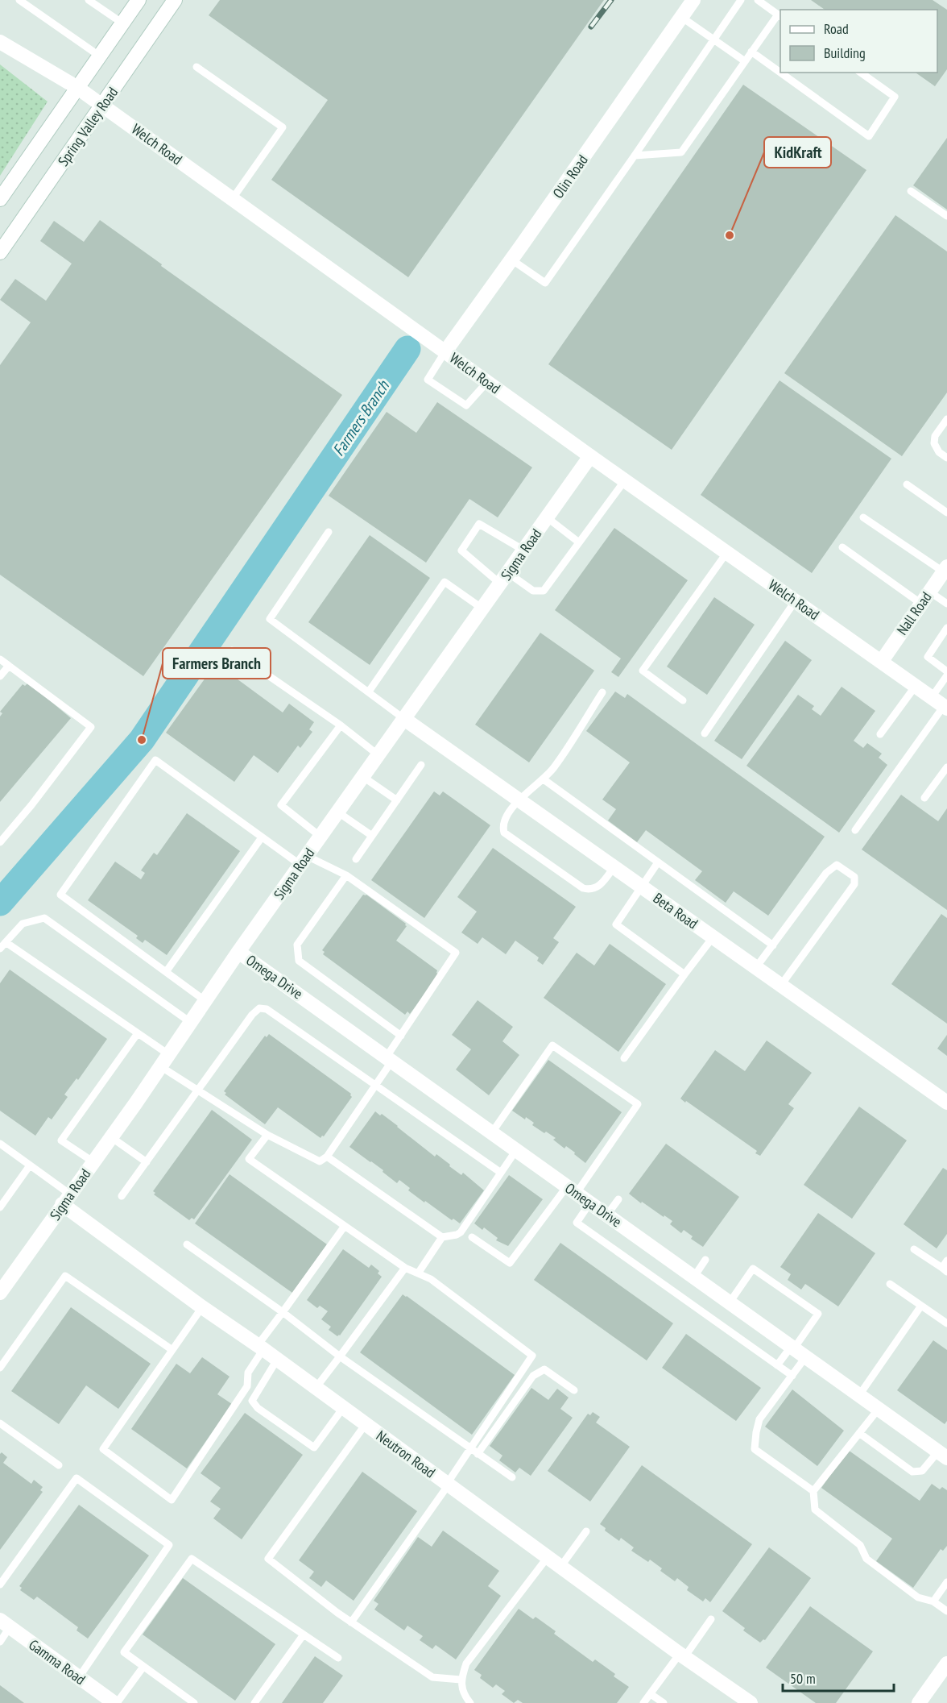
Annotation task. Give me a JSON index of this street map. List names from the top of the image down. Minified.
{"streets":{"street":["Spring Valley Road","Welch Road","Olin Road","Sigma Road","Nall Road","Beta Road","Omega Drive","Neutron Road","Gamma Road"]},"crossings":[["Spring Valley Road","Welch Road"],["Welch Road","Olin Road"],["Welch Road","Sigma Road"],["Welch Road","Nall Road"],["Sigma Road","Beta Road"],["Sigma Road","Omega Drive"],["Sigma Road","Neutron Road"]],"water":["Farmers Branch"],"places":["KidKraft","Farmers Branch"],"legend":["Road","Building"],"scale_bar":"50 m"}
